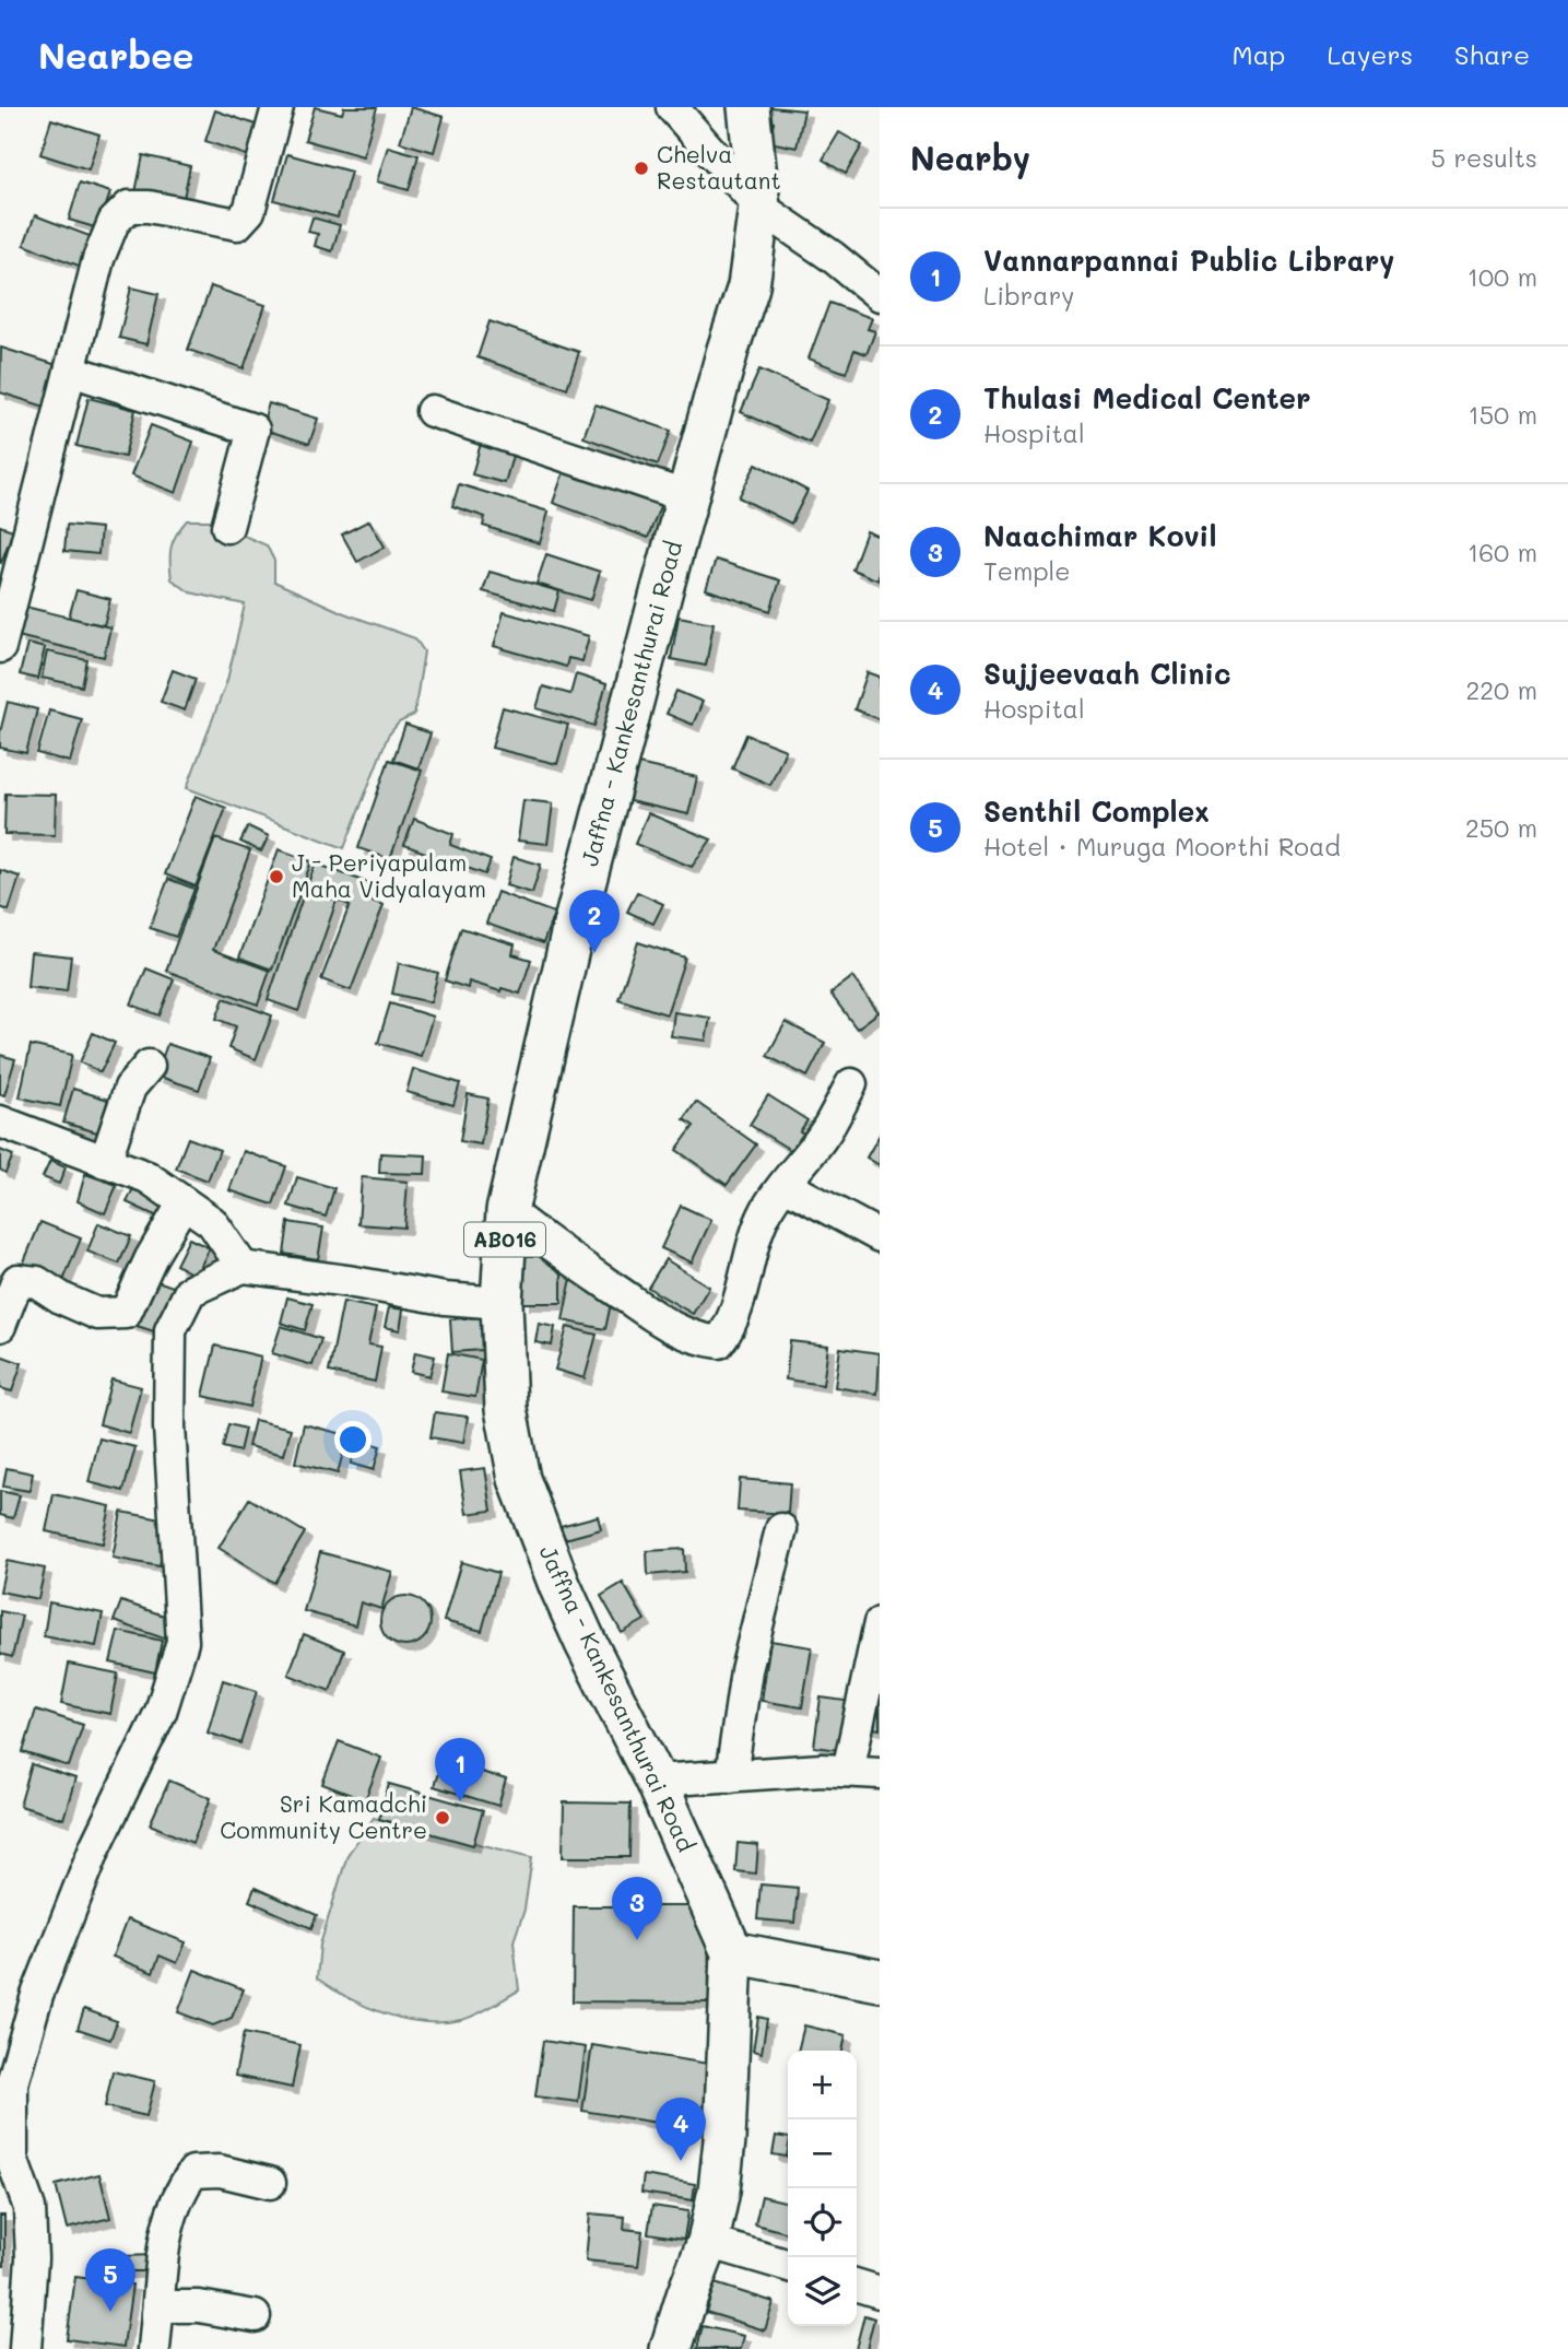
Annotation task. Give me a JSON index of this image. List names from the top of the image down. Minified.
{"streets":{"main road":["Jaffna - Kankesanthurai Road","AB016"]},"places":["Chelva Restautant","J - Periyapulam Maha Vidyalayam","Sri Kamadchi Community Centre"],"page":{"header":"Nearbee","nav":["Map","Layers","Share"],"heading":["Nearby","5 results"],"list":[{"mark":"1","name":"Vannarpannai Public Library","note":"Library","value":"100 m"},{"mark":"2","name":"Thulasi Medical Center","note":"Hospital","value":"150 m"},{"mark":"3","name":"Naachimar Kovil","note":"Temple","value":"160 m"},{"mark":"4","name":"Sujjeevaah Clinic","note":"Hospital","value":"220 m"},{"mark":"5","name":"Senthil Complex","note":"Hotel · Muruga Moorthi Road","value":"250 m"}],"pins":["2","1","3","4","5"],"map_buttons":["+","−"]}}
